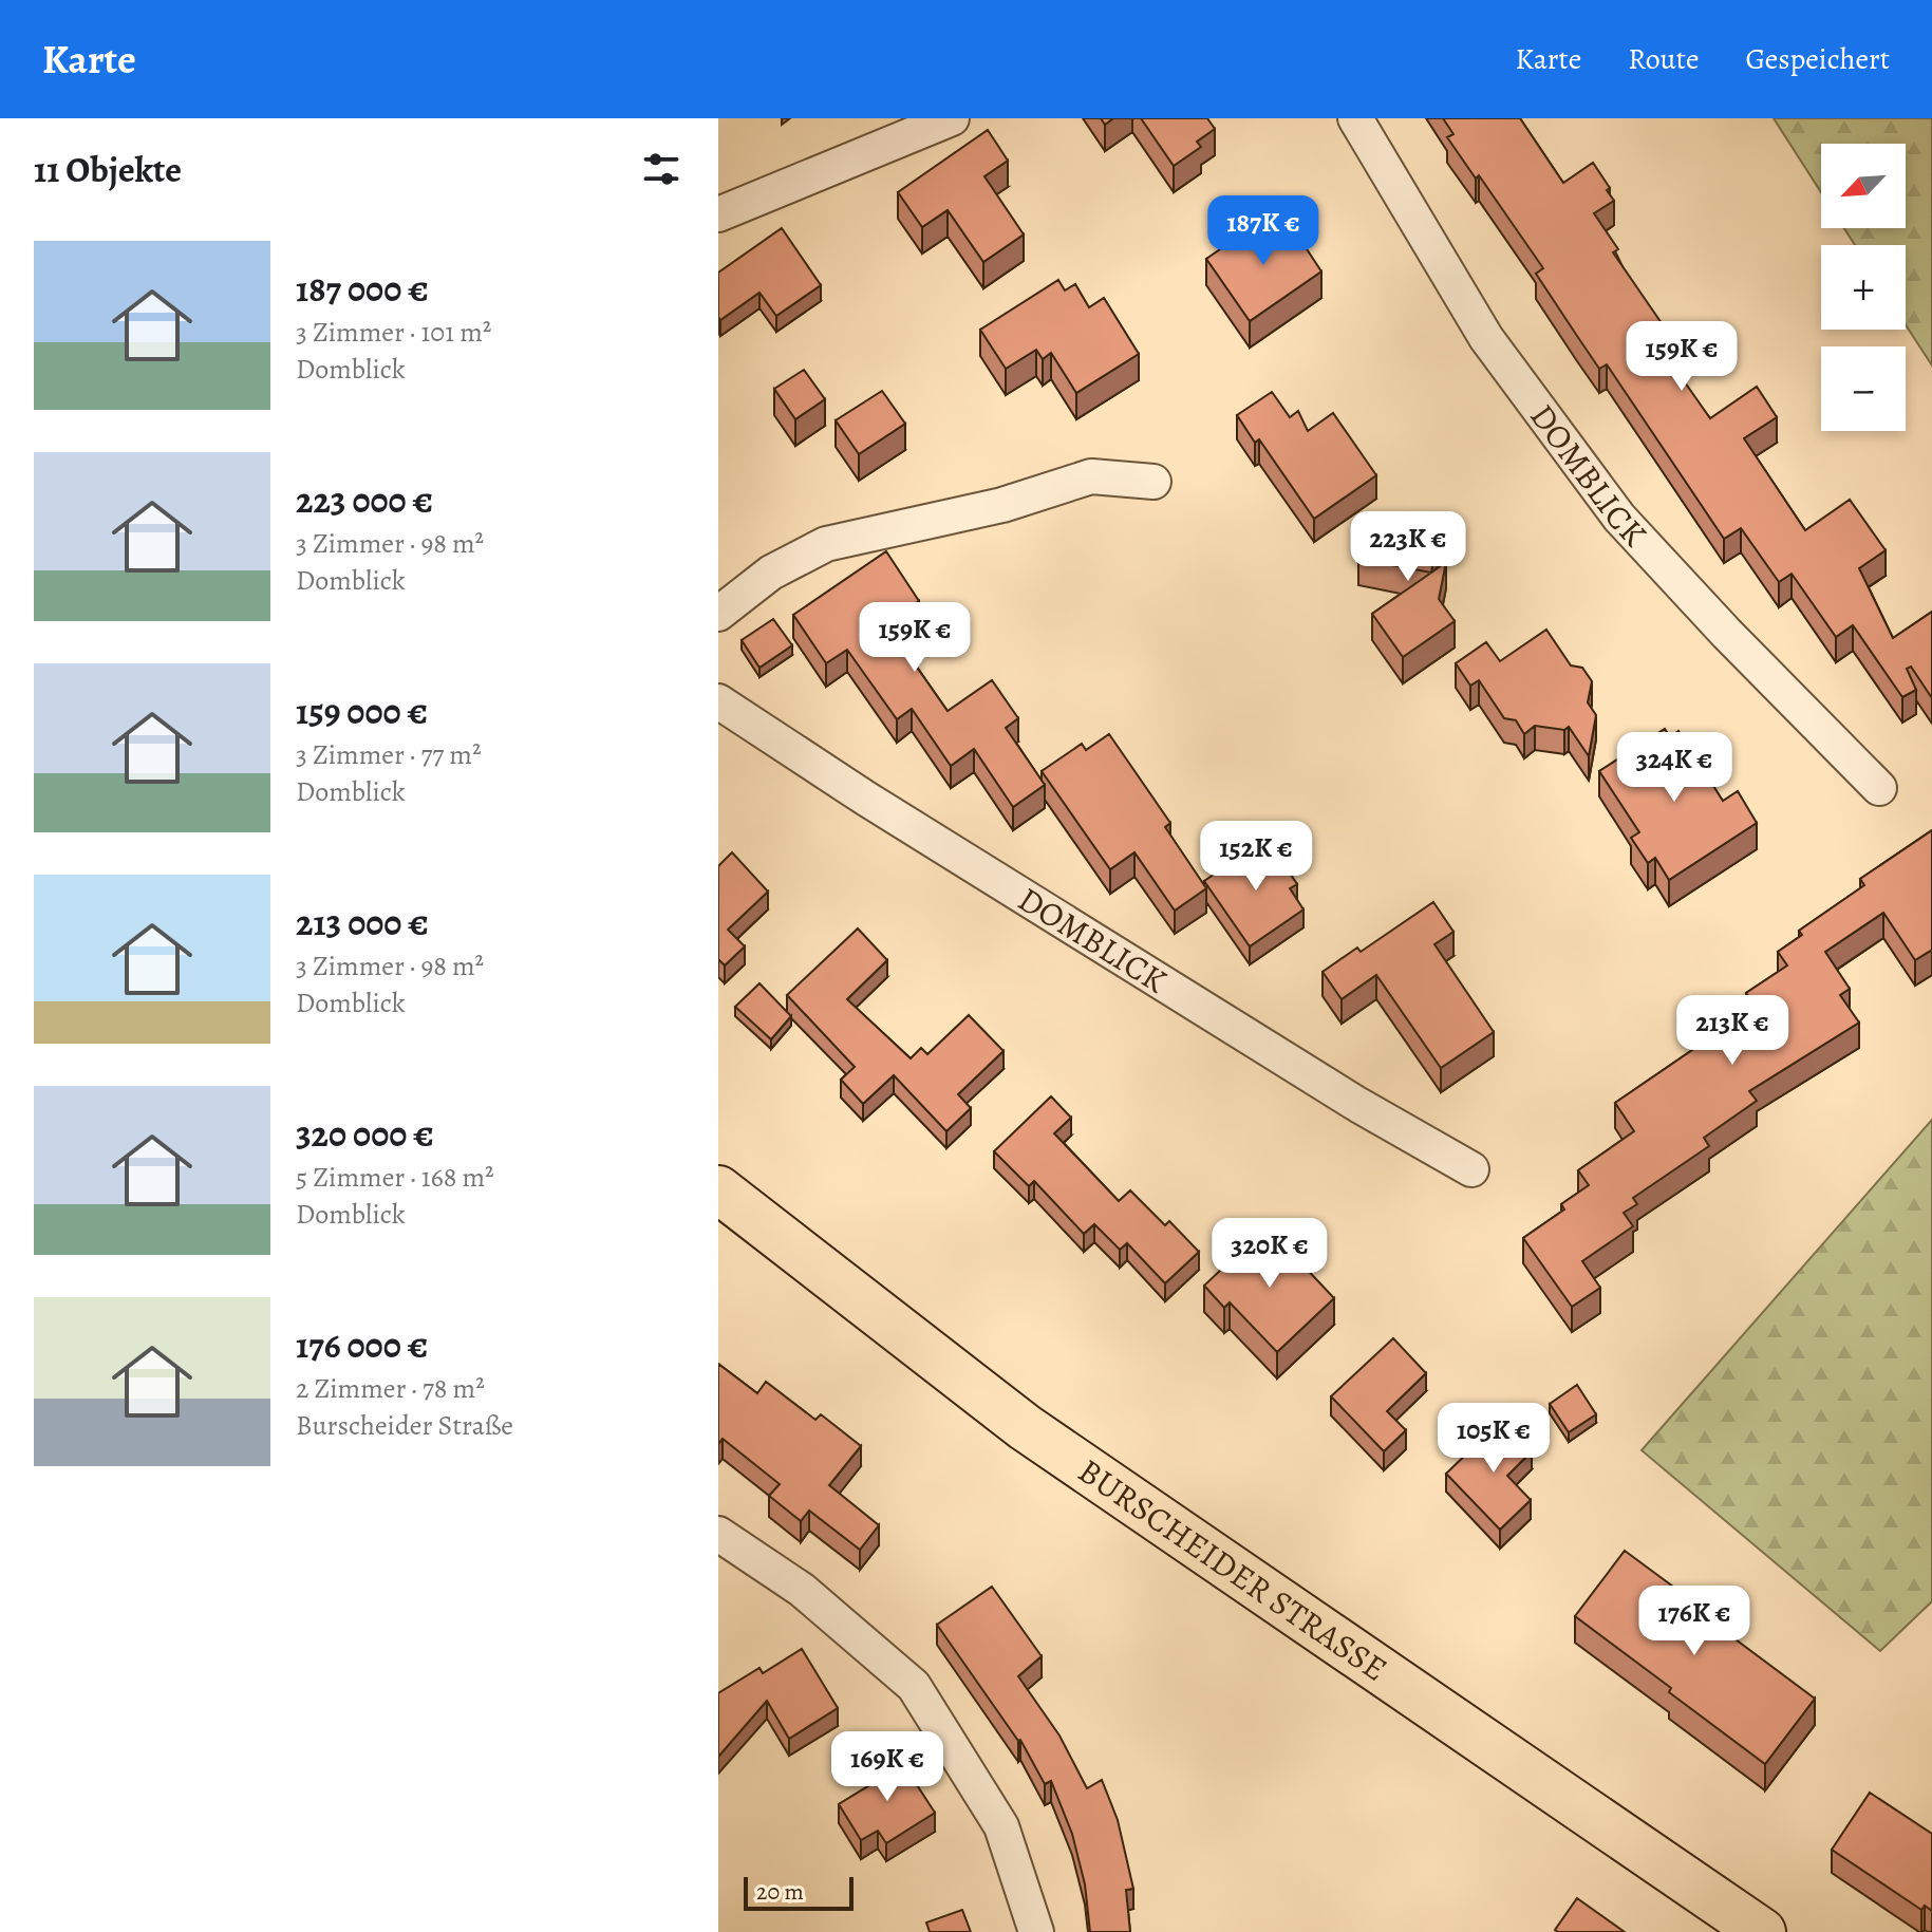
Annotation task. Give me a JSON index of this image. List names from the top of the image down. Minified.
{"streets":{"main road":["BURSCHEIDER STRASSE"],"street":["DOMBLICK"]},"scale_bar":"20 m","north":"bottom left","page":{"header":"Karte","nav":["Karte","Route","Gespeichert"],"heading":"11 Objekte","map_buttons":["+","−"],"price":["187K €","159K €","223K €","159K €","324K €","152K €","213K €","320K €","105K €","176K €","169K €"],"list":[{"name":"187 000 €","note":"3 Zimmer · 101 m² · Domblick"},{"name":"223 000 €","note":"3 Zimmer · 98 m² · Domblick"},{"name":"159 000 €","note":"3 Zimmer · 77 m² · Domblick"},{"name":"213 000 €","note":"3 Zimmer · 98 m² · Domblick"},{"name":"320 000 €","note":"5 Zimmer · 168 m² · Domblick"},{"name":"176 000 €","note":"2 Zimmer · 78 m² · Burscheider Straße"}],"scale":"20 m"}}
